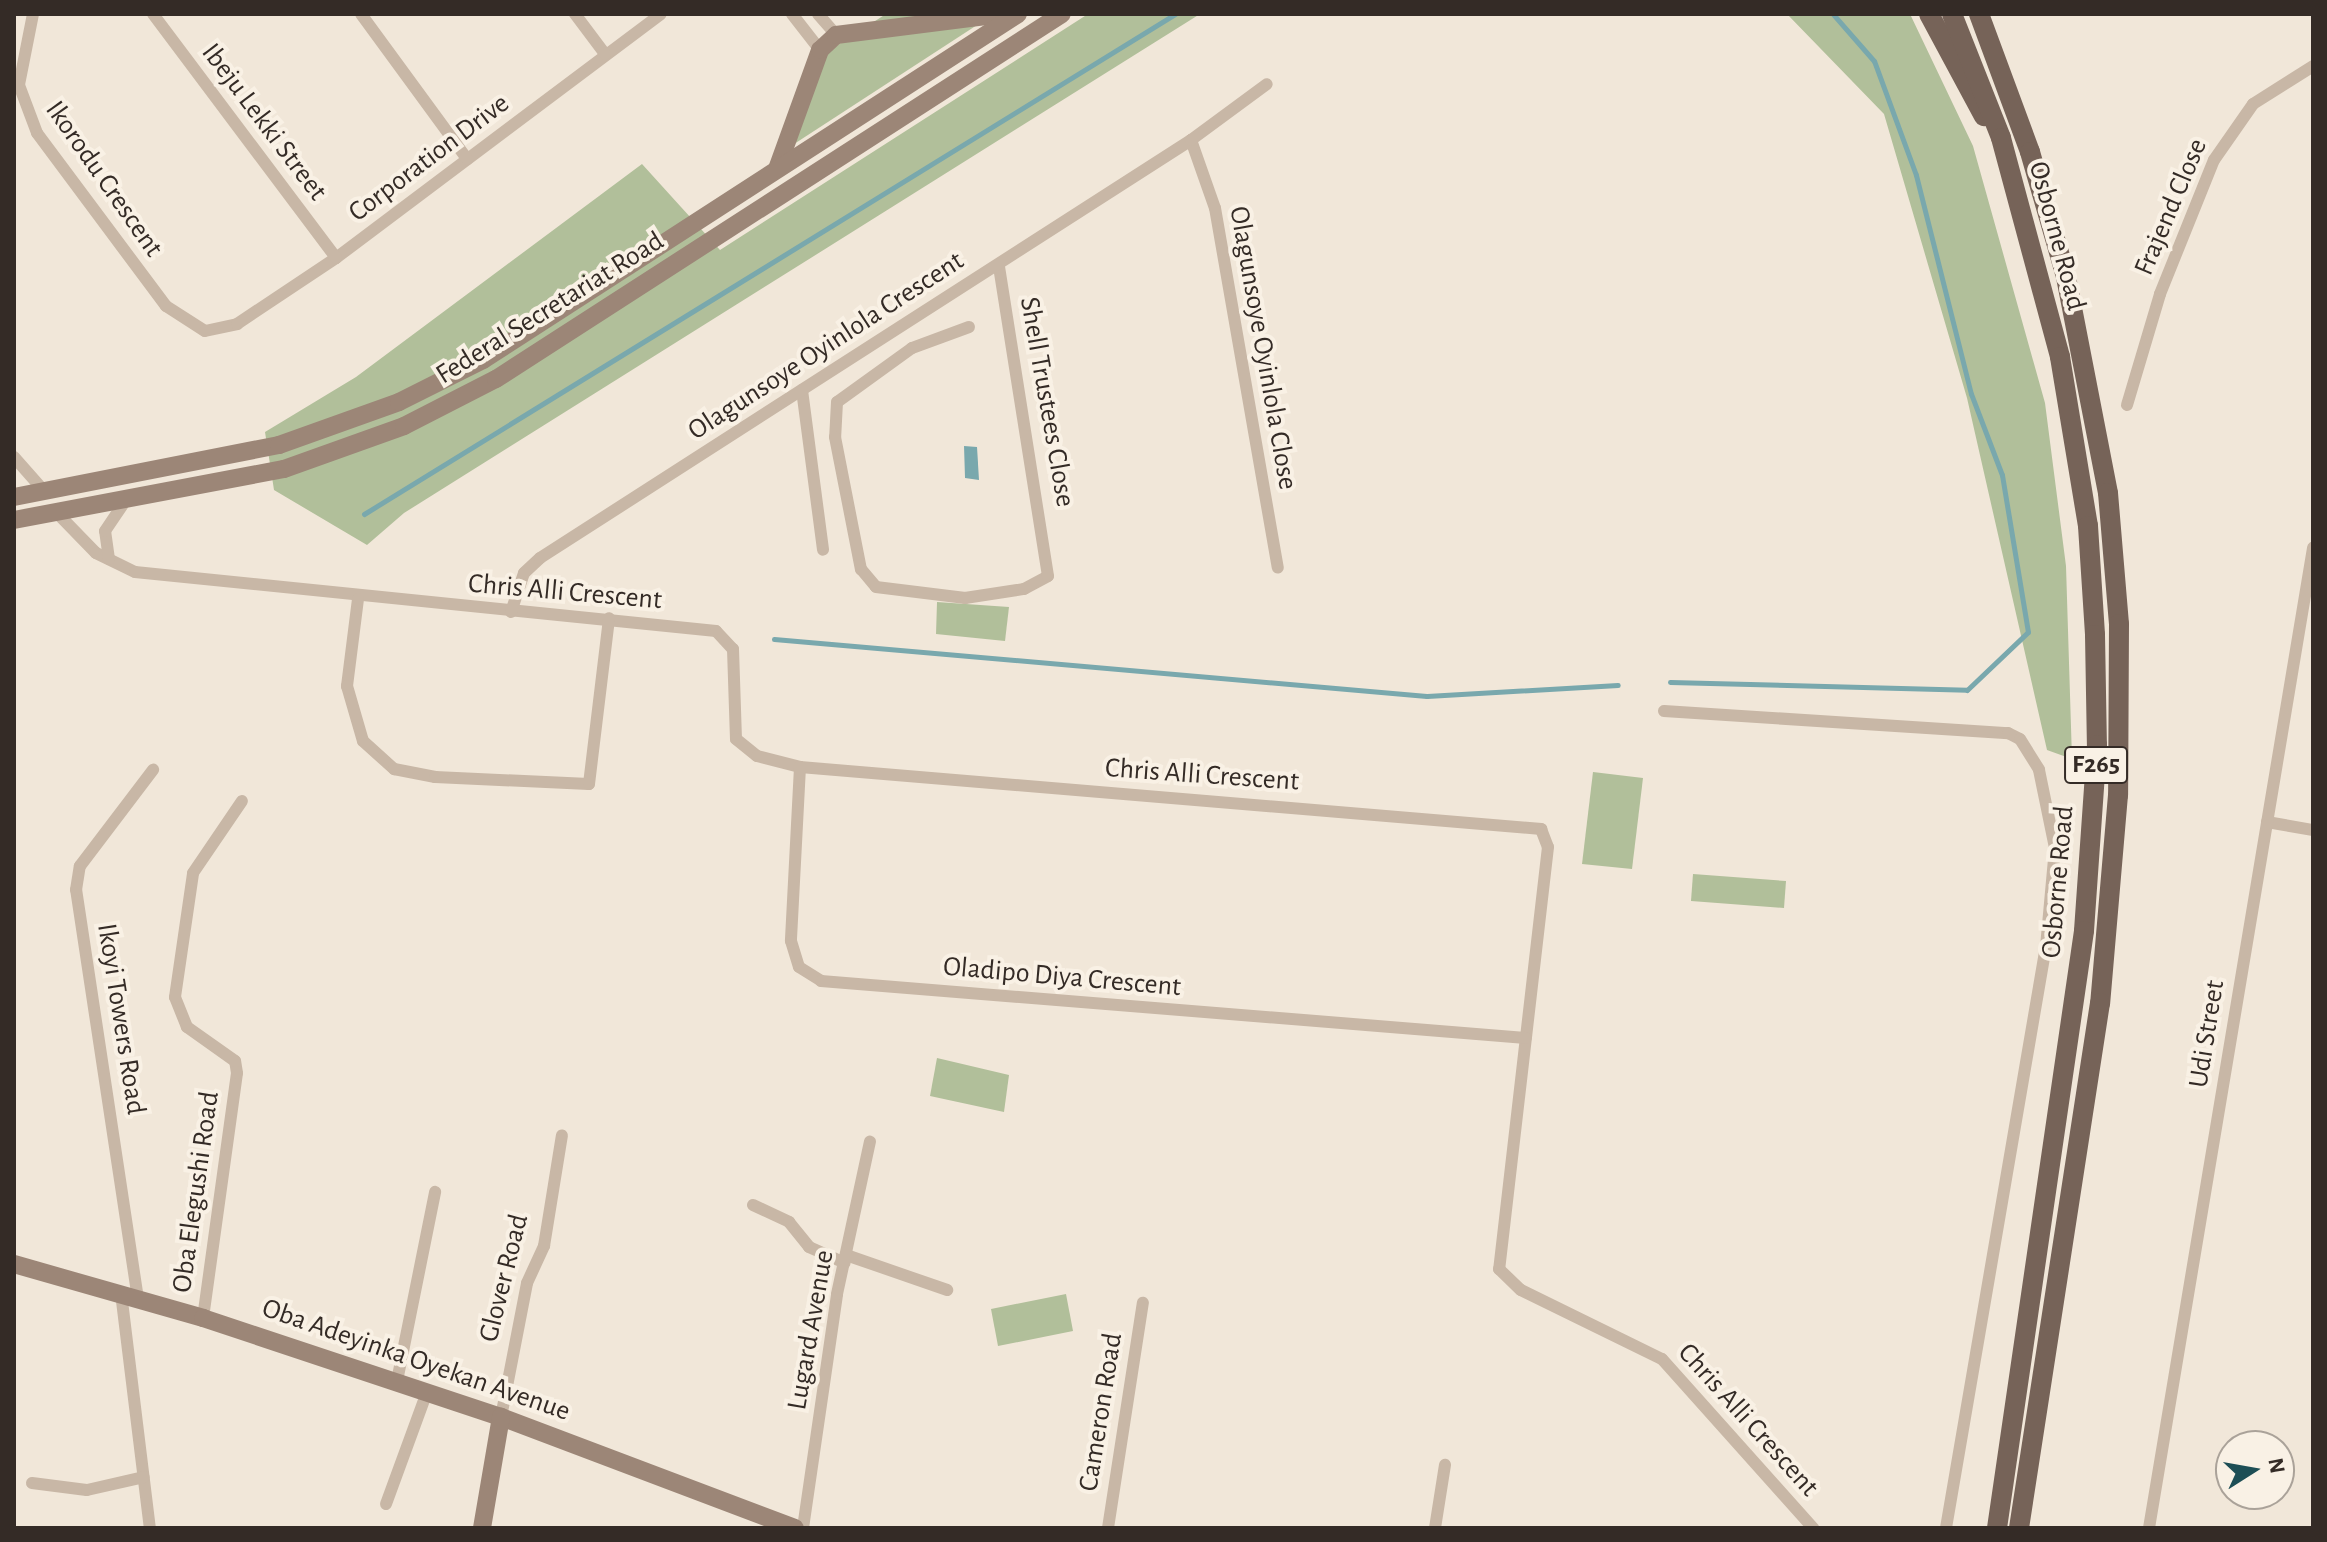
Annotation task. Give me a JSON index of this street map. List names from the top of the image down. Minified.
{"streets":{"main road":["Osborne Road","Federal Secretariat Road","F265","Glover Road","Oba Adeyinka Oyekan Avenue"],"street":["Ibeju Lekki Street","Corporation Drive","Ikorodu Crescent","Frajend Close","Olagunsoye Oyinlola Crescent","Olagunsoye Oyinlola Close","Shell Trustees Close","Chris Alli Crescent","Oladipo Diya Crescent","Ikoyi Towers Road","Udi Street","Oba Elegushi Road","Lugard Avenue","Cameron Road"]},"crossings":[["Ibeju Lekki Street","Corporation Drive"],["Corporation Drive","Ikorodu Crescent"],["Federal Secretariat Road","Chris Alli Crescent"],["Olagunsoye Oyinlola Crescent","Olagunsoye Oyinlola Close"],["Olagunsoye Oyinlola Crescent","Shell Trustees Close"],["Olagunsoye Oyinlola Crescent","Chris Alli Crescent"],["Chris Alli Crescent","Oladipo Diya Crescent"],["Ikoyi Towers Road","Oba Adeyinka Oyekan Avenue"],["Oba Elegushi Road","Oba Adeyinka Oyekan Avenue"],["Glover Road","Oba Adeyinka Oyekan Avenue"]],"north":"right"}
